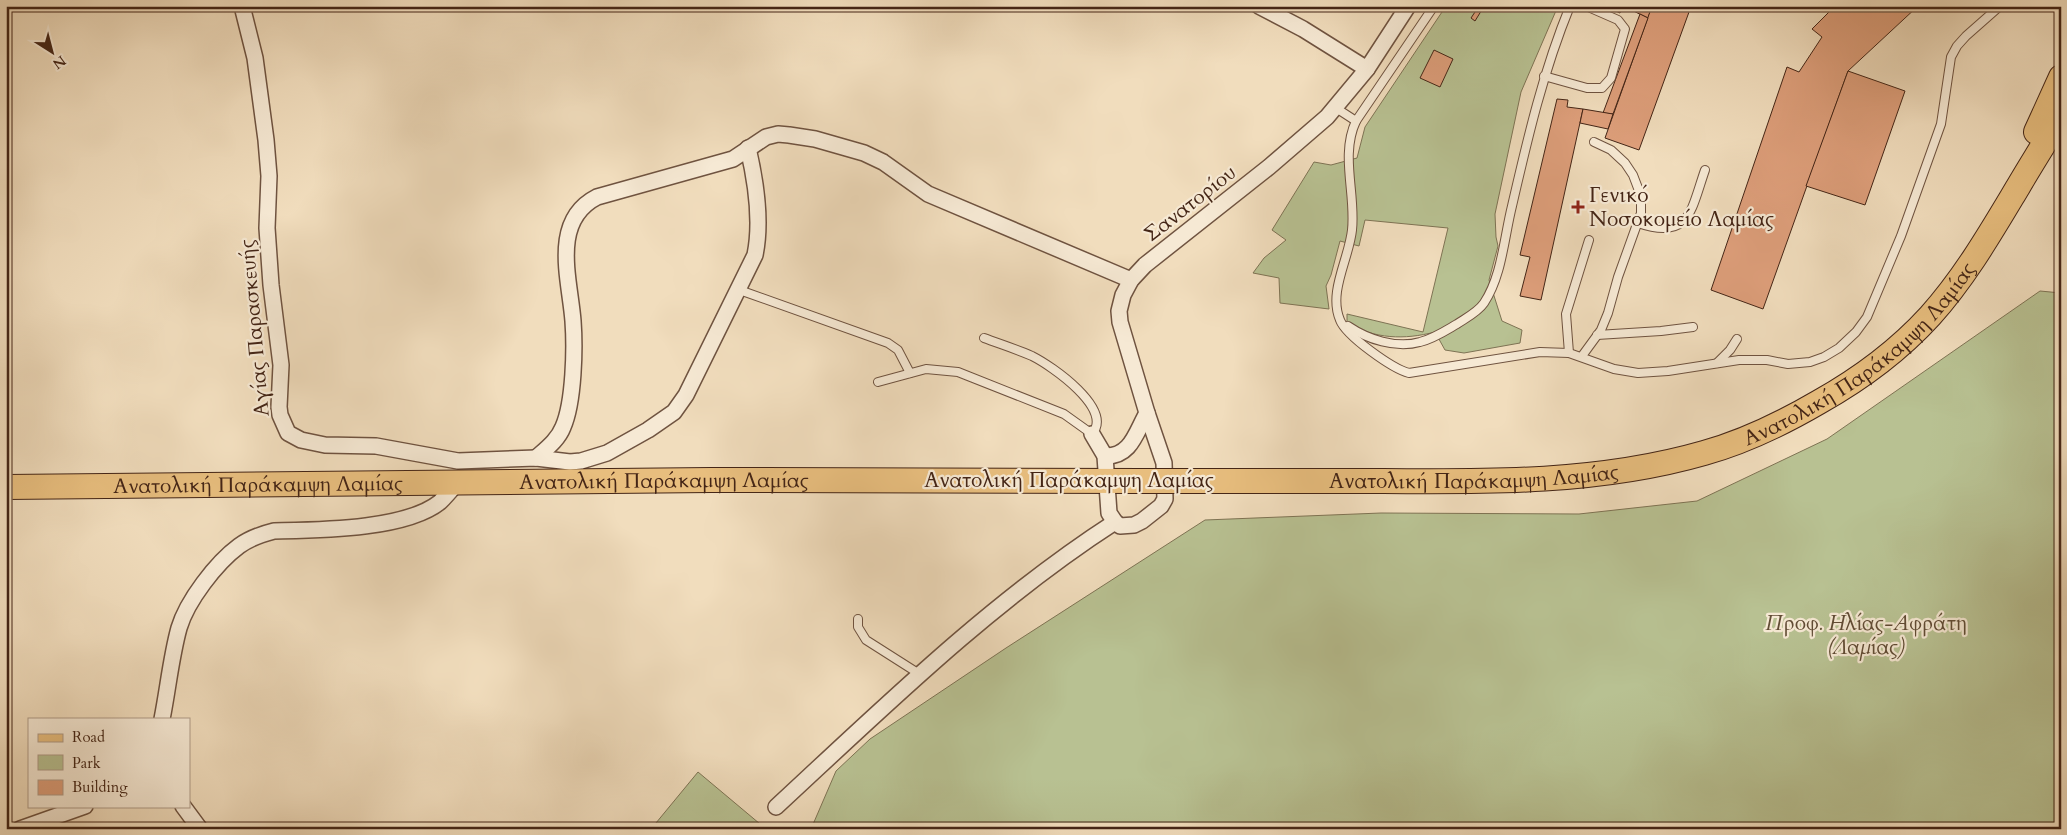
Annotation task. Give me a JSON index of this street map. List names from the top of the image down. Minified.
{"streets":{"main road":["Ανατολική Παράκαμψη Λαμίας"],"street":["Σανατορίου","Αγίας Παρασκευής"]},"parks":["Προφ. Ηλίας-Αφράτη (Λαμίας)"],"places":{"health":["Γενικό Νοσοκομείο Λαμίας"]},"legend":["Road","Park","Building"],"north":"bottom right"}
